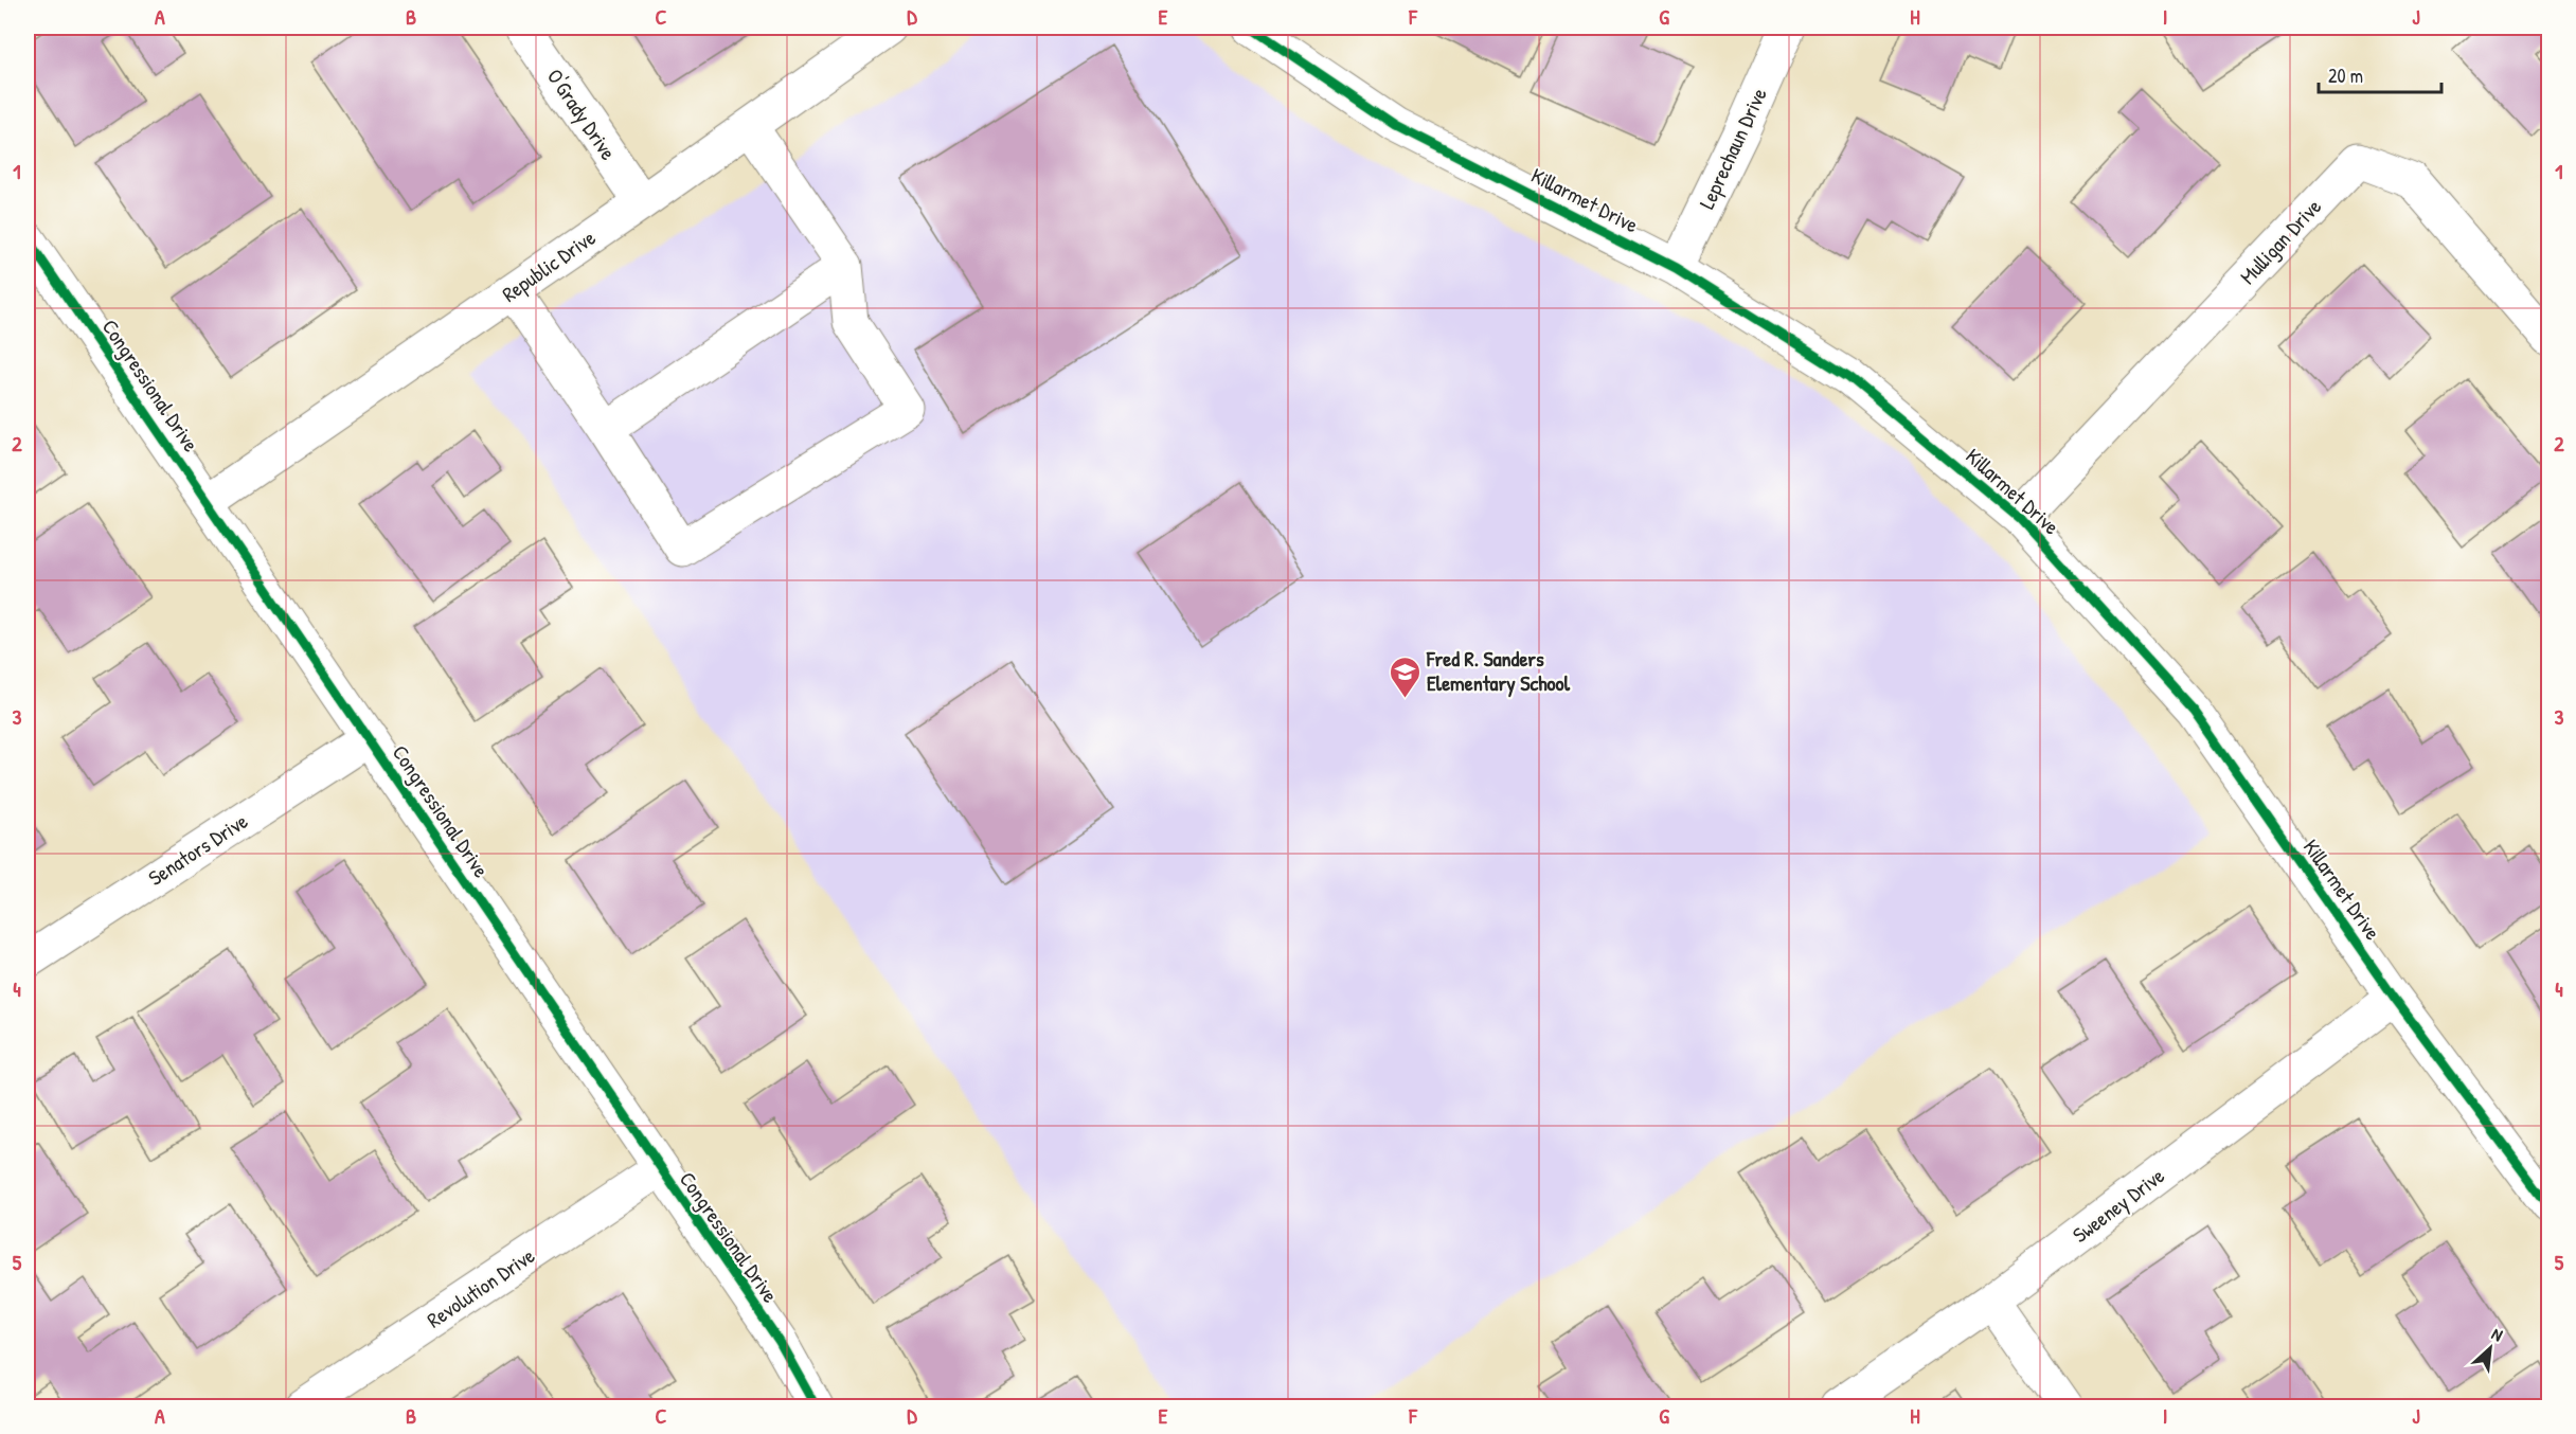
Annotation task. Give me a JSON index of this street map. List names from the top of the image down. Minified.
{"streets":{"street":["O'Grady Drive","Leprechaun Drive","Killarmet Drive","Mulligan Drive","Republic Drive","Congressional Drive","Senators Drive","Sweeney Drive","Revolution Drive"]},"crossings":[["O'Grady Drive","Republic Drive"],["Leprechaun Drive","Killarmet Drive"],["Killarmet Drive","Mulligan Drive"],["Killarmet Drive","Sweeney Drive"],["Republic Drive","Congressional Drive"],["Congressional Drive","Senators Drive"],["Congressional Drive","Revolution Drive"]],"places":{"school or university":["Fred R. Sanders Elementary School"]},"scale_bar":"20 m","north":"top right","grid":{"columns":["A","B","C","D","E","F","G","H","I","J"],"rows":["1","2","3","4","5"]}}
